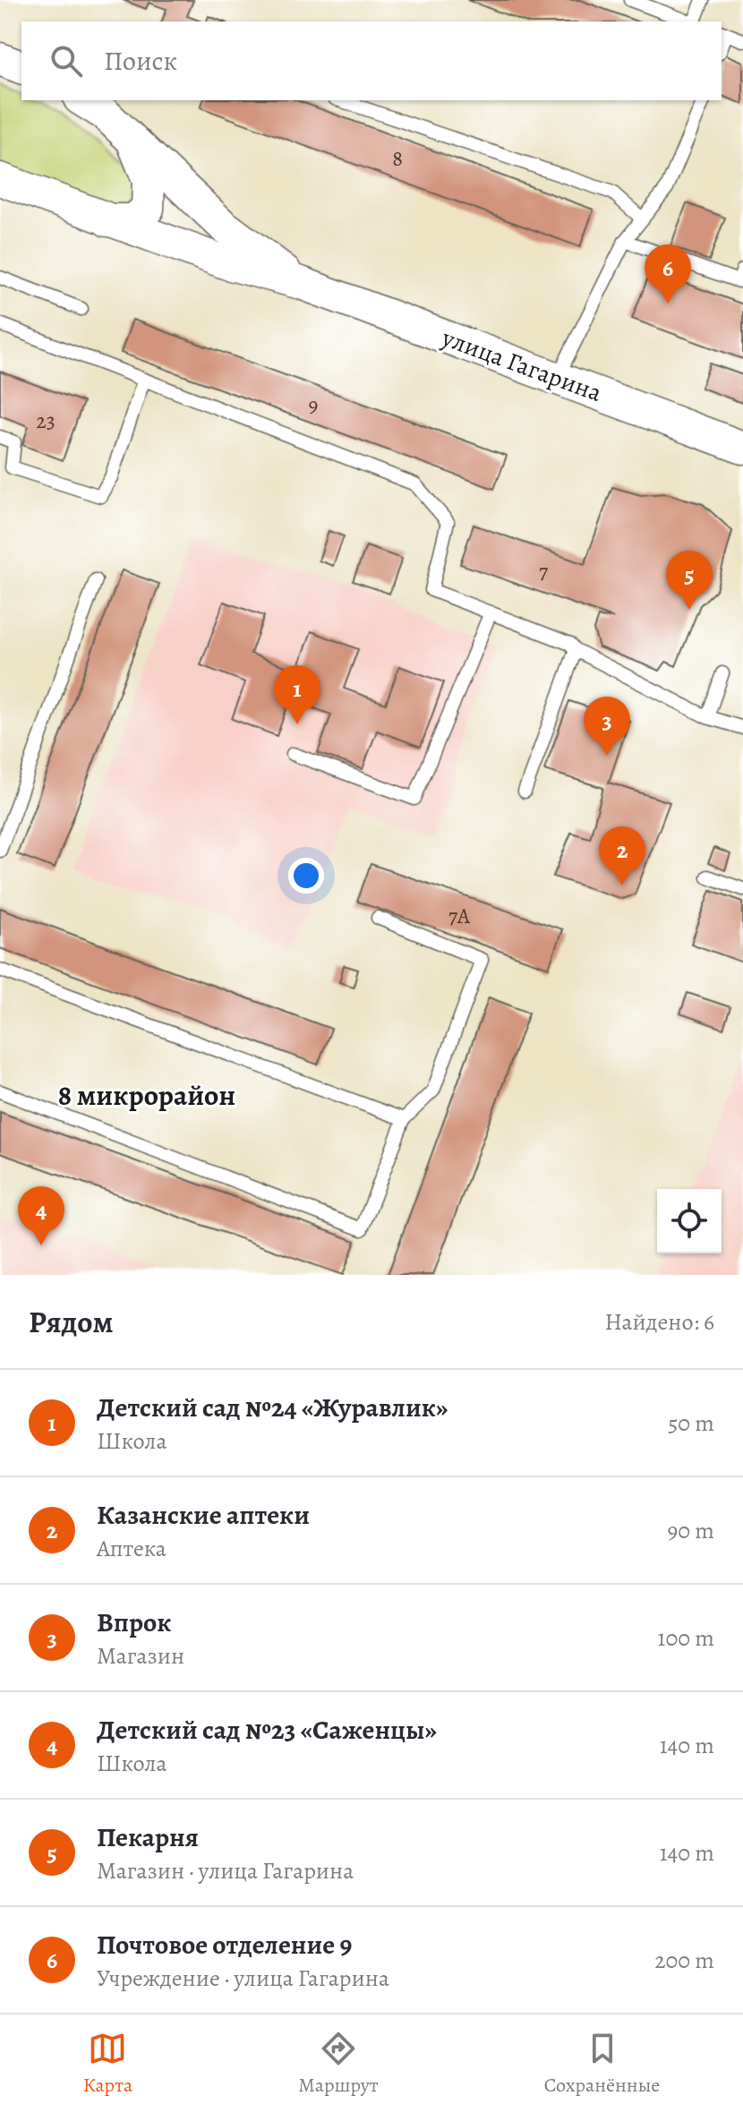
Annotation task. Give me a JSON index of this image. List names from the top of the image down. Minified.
{"streets":{"street":["улица Гагарина"]},"districts":["8 микрорайон"],"house_numbers":["8","9","23","7","7А"],"page":{"search":"Поиск","pins":["6","5","1","3","2","4"],"heading":["Рядом","Найдено: 6"],"list":[{"mark":"1","name":"Детский сад №24 «Журавлик»","note":"Школа","value":"50 m"},{"mark":"2","name":"Казанские аптеки","note":"Аптека","value":"90 m"},{"mark":"3","name":"Впрок","note":"Магазин","value":"100 m"},{"mark":"4","name":"Детский сад №23 «Саженцы»","note":"Школа","value":"140 m"},{"mark":"5","name":"Пекарня","note":"Магазин · улица Гагарина","value":"140 m"},{"mark":"6","name":"Почтовое отделение 9","note":"Учреждение · улица Гагарина","value":"200 m"}],"nav":["Карта","Маршрут","Сохранённые"]}}
